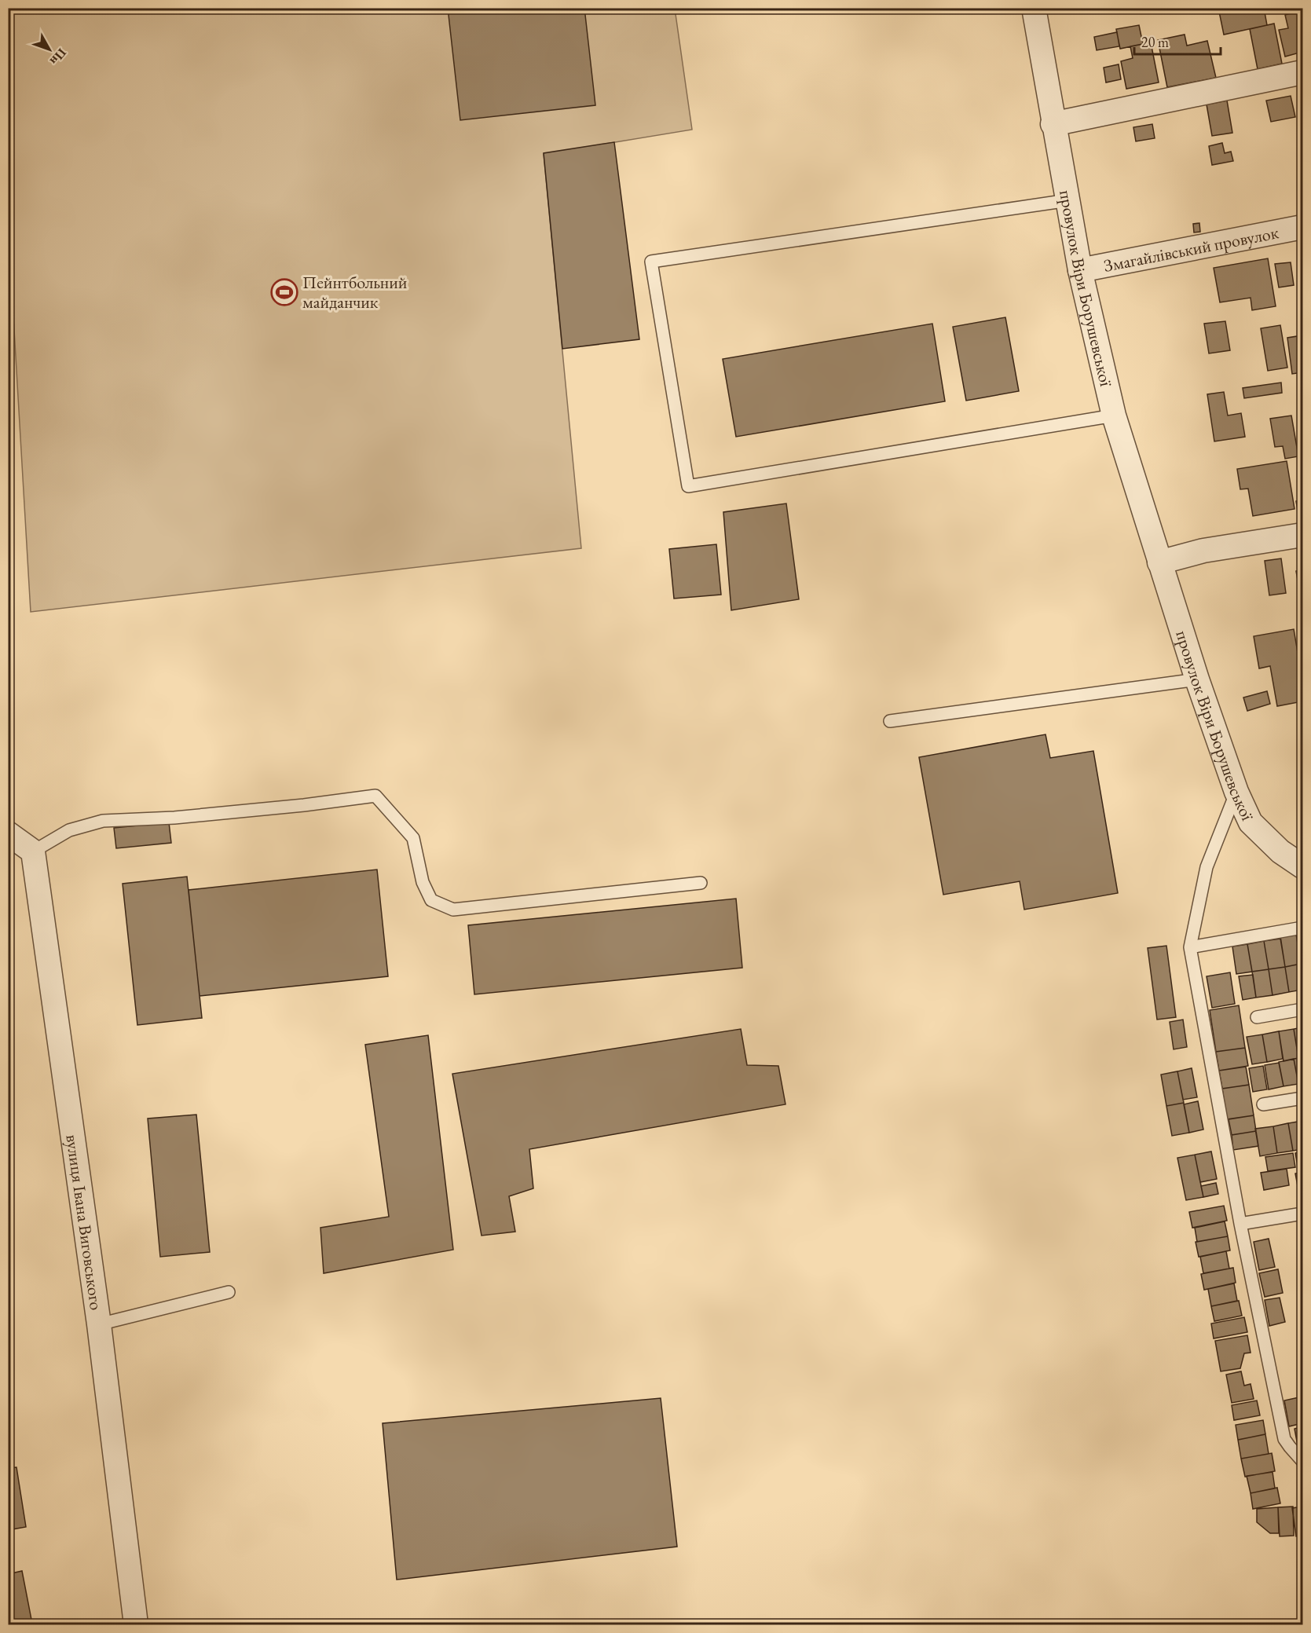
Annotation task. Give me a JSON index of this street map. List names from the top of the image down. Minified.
{"streets":{"street":["Змагайлівський провулок","провулок Віри Борушевської","вулиця Івана Виговського"]},"crossings":[["Змагайлівський провулок","провулок Віри Борушевської"]],"places":{"sports":["Пейнтбольний майданчик"]},"scale_bar":"20 m","north":"bottom right"}
